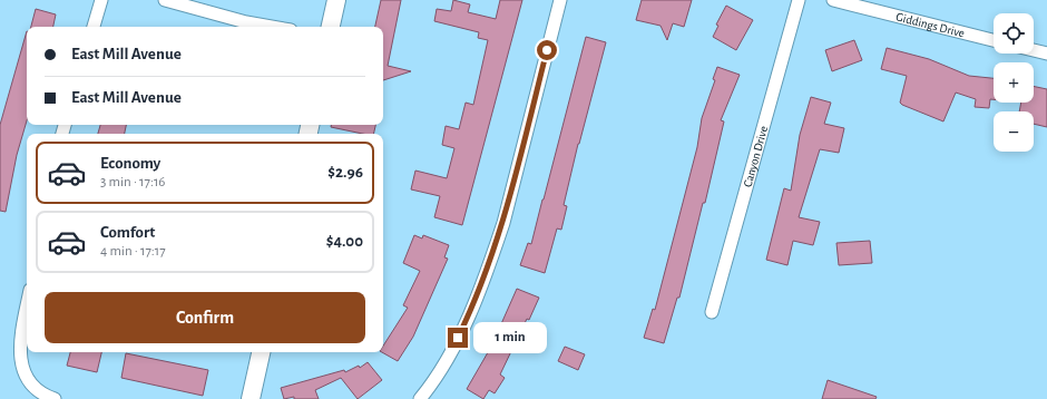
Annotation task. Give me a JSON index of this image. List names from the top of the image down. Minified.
{"streets":{"street":["Giddings Drive","Canyon Drive"]},"page":{"map_buttons":["+","−"],"banner":["East Mill Avenue","East Mill Avenue"],"list":[{"name":"Economy","note":"3 min · 17:16","value":"$2.96"},{"name":"Comfort","note":"4 min · 17:17","value":"$4.00"}],"buttons":"Confirm","bubble":"1 min"}}
